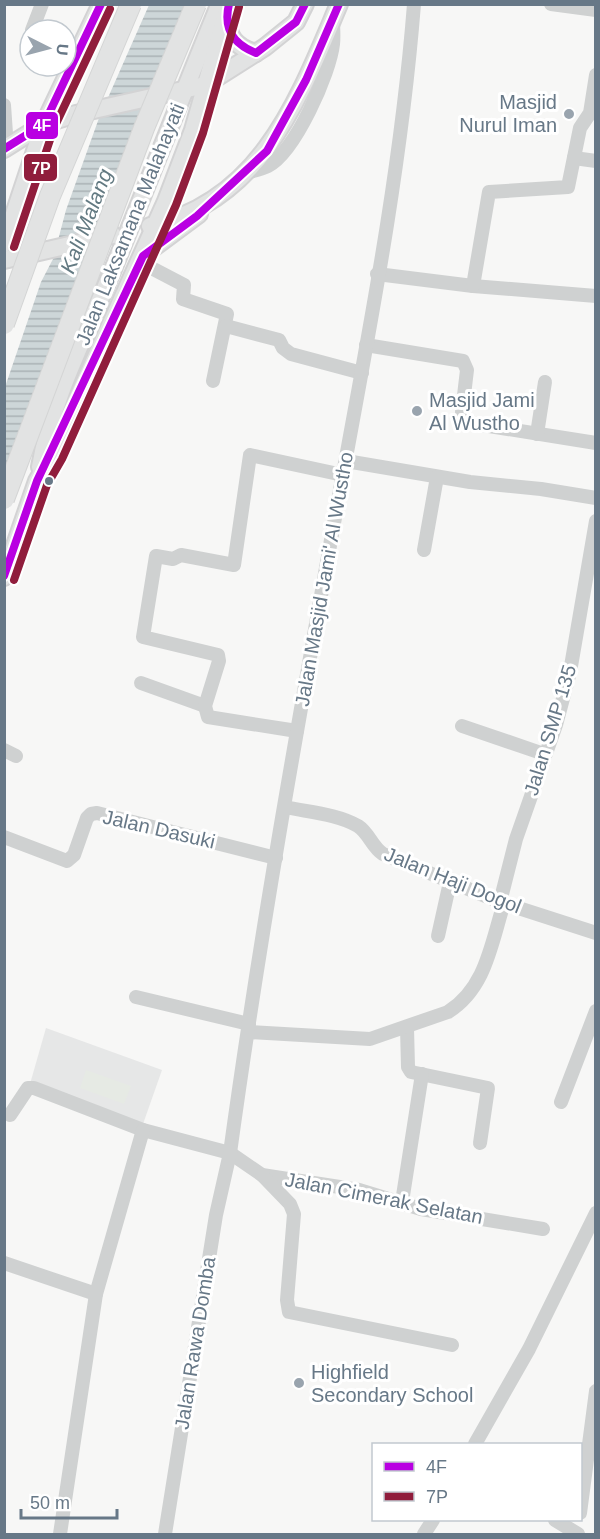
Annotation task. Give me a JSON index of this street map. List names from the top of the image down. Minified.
{"streets":{"main road":["Jalan Laksamana Malahayati"],"street":["Jalan Masjid Jami' Al Wustho","Jalan SMP 135","Jalan Dasuki","Jalan Haji Dogol","Jalan Cimerak Selatan","Jalan Rawa Domba"]},"crossings":[["Jalan Masjid Jami' Al Wustho","Jalan SMP 135"],["Jalan Masjid Jami' Al Wustho","Jalan Dasuki"],["Jalan Masjid Jami' Al Wustho","Jalan Haji Dogol"],["Jalan Masjid Jami' Al Wustho","Jalan Cimerak Selatan"],["Jalan Masjid Jami' Al Wustho","Jalan Rawa Domba"],["Jalan SMP 135","Jalan Haji Dogol"],["Jalan Cimerak Selatan","Jalan Rawa Domba"]],"water":["Kali Malang"],"places":["Masjid Nurul Iman","Masjid Jami Al Wustho","Highfield Secondary School"],"lines":["transit line 4F","transit line 7P"],"legend":["4F","7P"],"scale_bar":"50 m","north":"right"}
